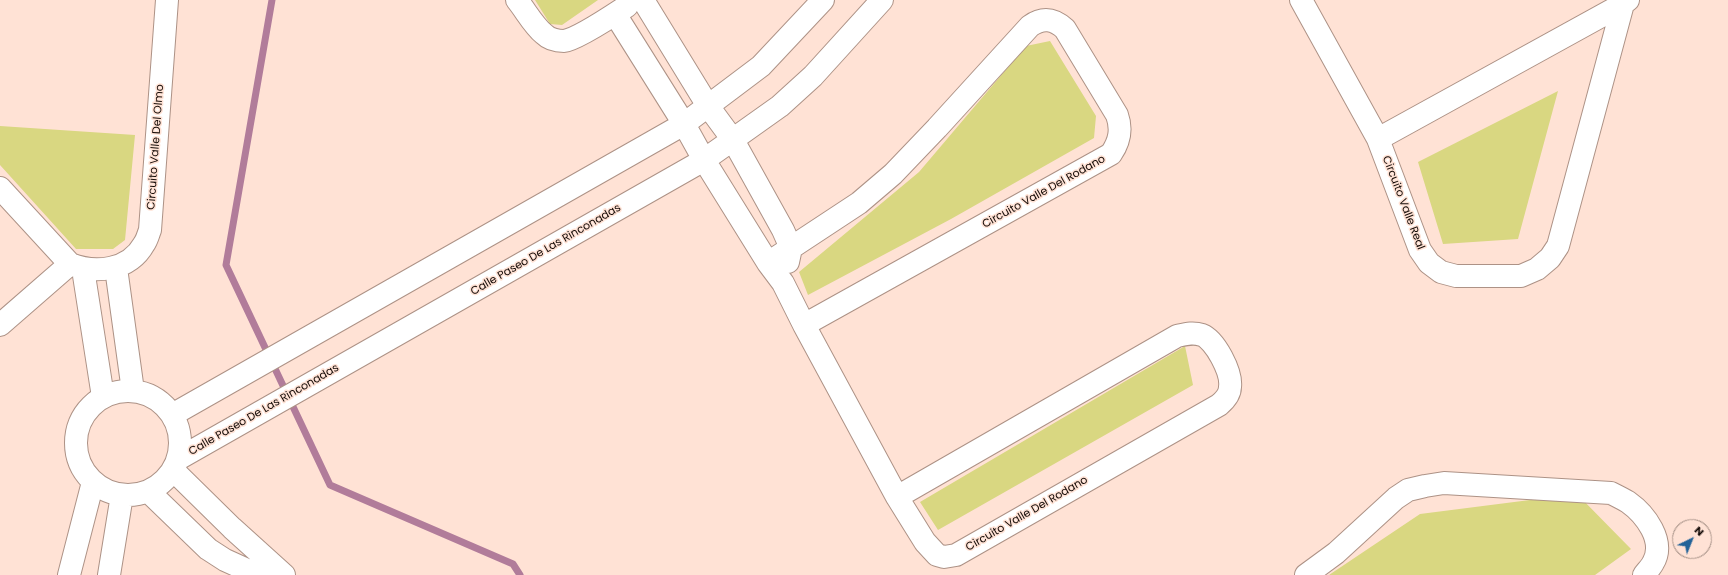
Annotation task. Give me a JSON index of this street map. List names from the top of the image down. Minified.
{"streets":{"street":["Circuito Valle Del Olmo","Circuito Valle Del Rodano","Circuito Valle Real","Calle Paseo De Las Rinconadas"]},"crossings":[["Circuito Valle Del Rodano","Calle Paseo De Las Rinconadas"]],"north":"top right"}
